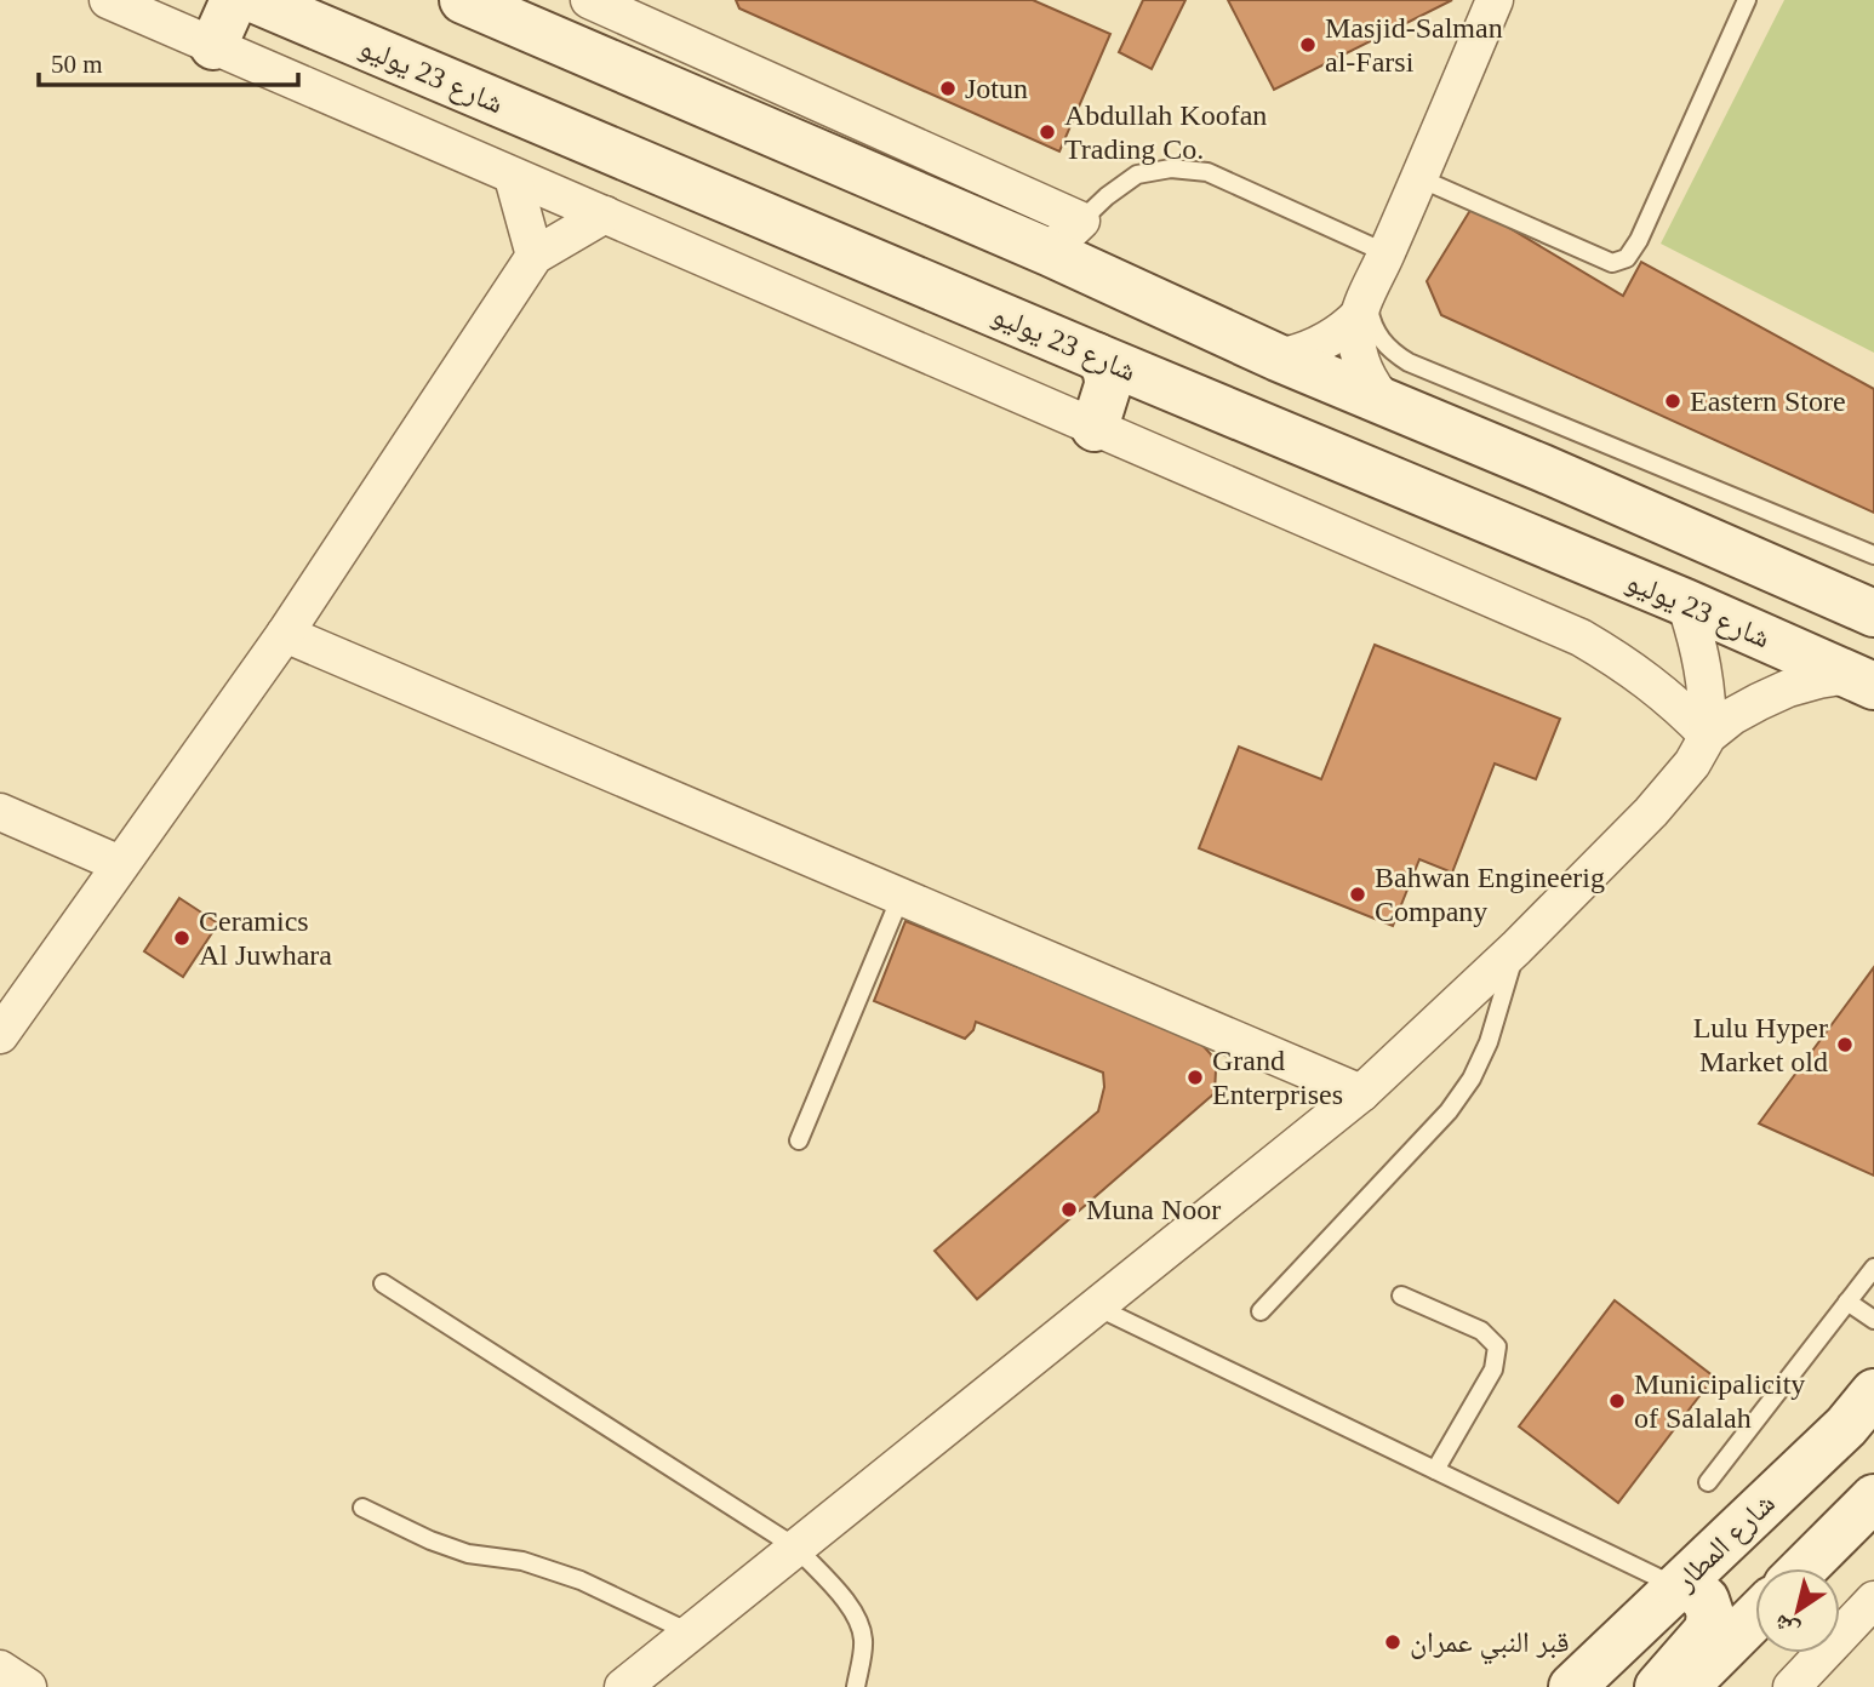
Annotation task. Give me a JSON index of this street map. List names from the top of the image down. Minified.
{"streets":{"main road":["شارع 23 يوليو","شارع المطار"]},"places":["Masjid-Salman al-Farsi","Jotun","Abdullah Koofan Trading Co.","Eastern Store","Bahwan Engineerig Company","Ceramics Al Juwhara","Lulu Hyper Market old","Grand Enterprises","Muna Noor","Municipalicity of Salalah","قبر النبي عمران"],"scale_bar":"50 m","north":"bottom left"}
